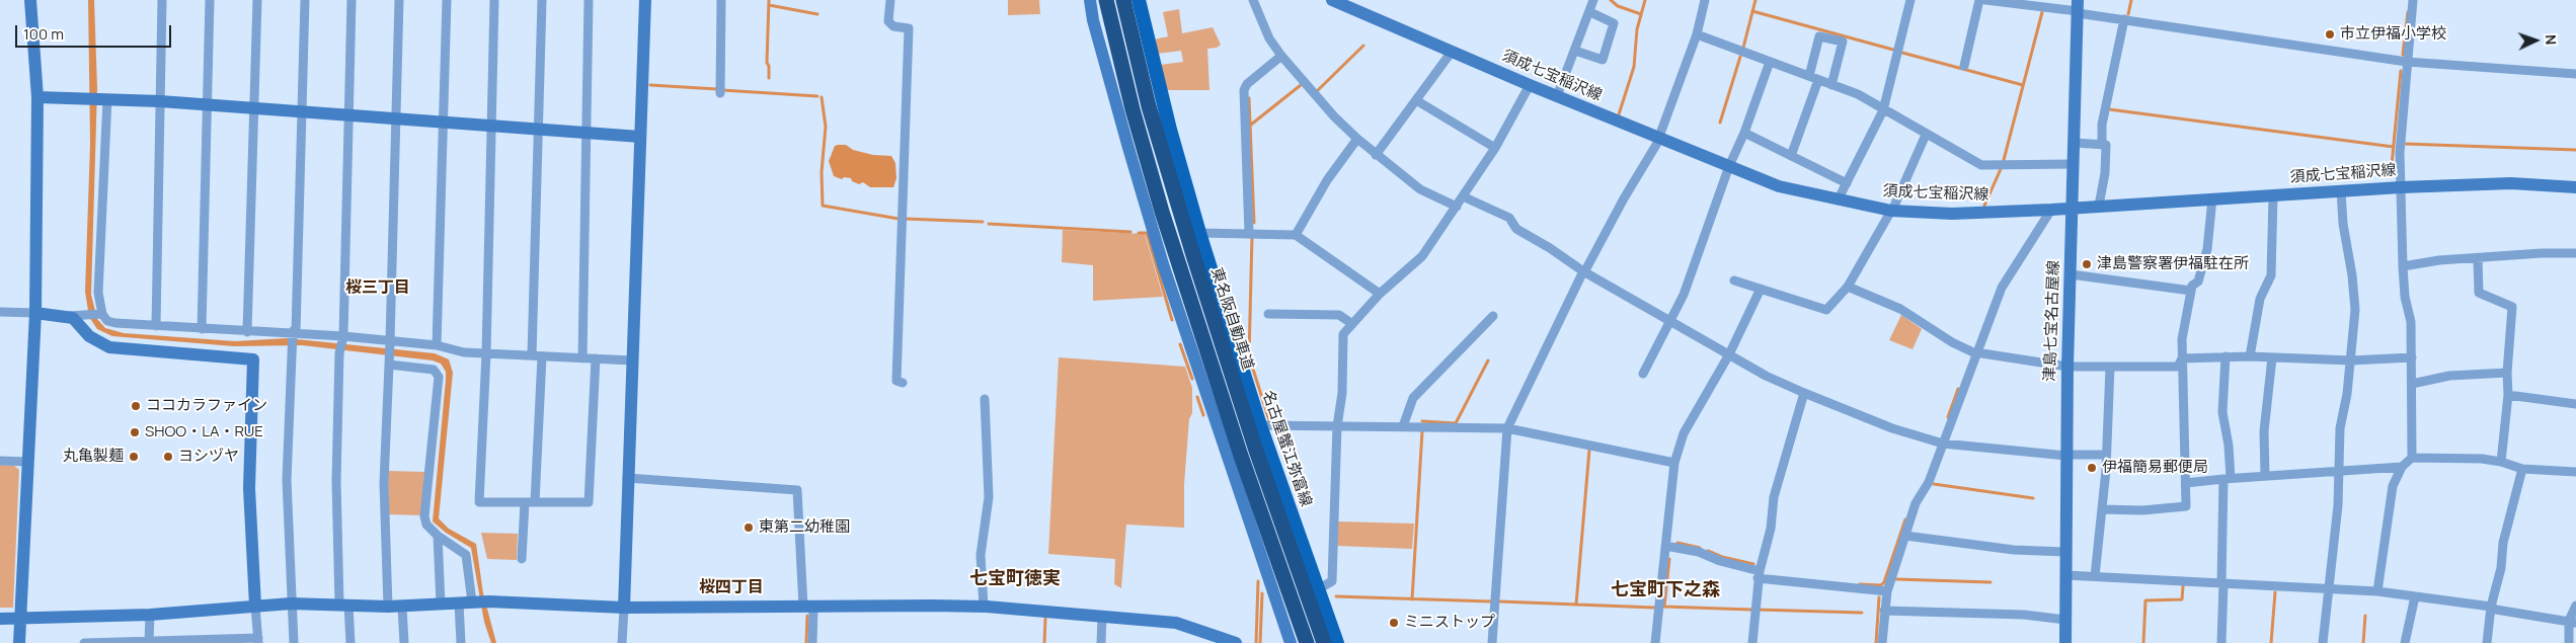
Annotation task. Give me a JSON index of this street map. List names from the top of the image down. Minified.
{"streets":{"highway":["東名阪自動車道"],"main road":["名古屋蟹江弥富線"],"street":["須成七宝稲沢線","津島七宝名古屋線"]},"crossings":[["須成七宝稲沢線","津島七宝名古屋線"]],"districts":["桜三丁目","七宝町徳実","桜四丁目","七宝町下之森"],"places":["市立伊福小学校","津島警察署伊福駐在所","ココカラファイン","SHOO・LA・RUE","丸亀製麺","ヨシヅヤ","伊福簡易郵便局","東第二幼稚園","ミニストップ"],"scale_bar":"100 m","north":"right"}
